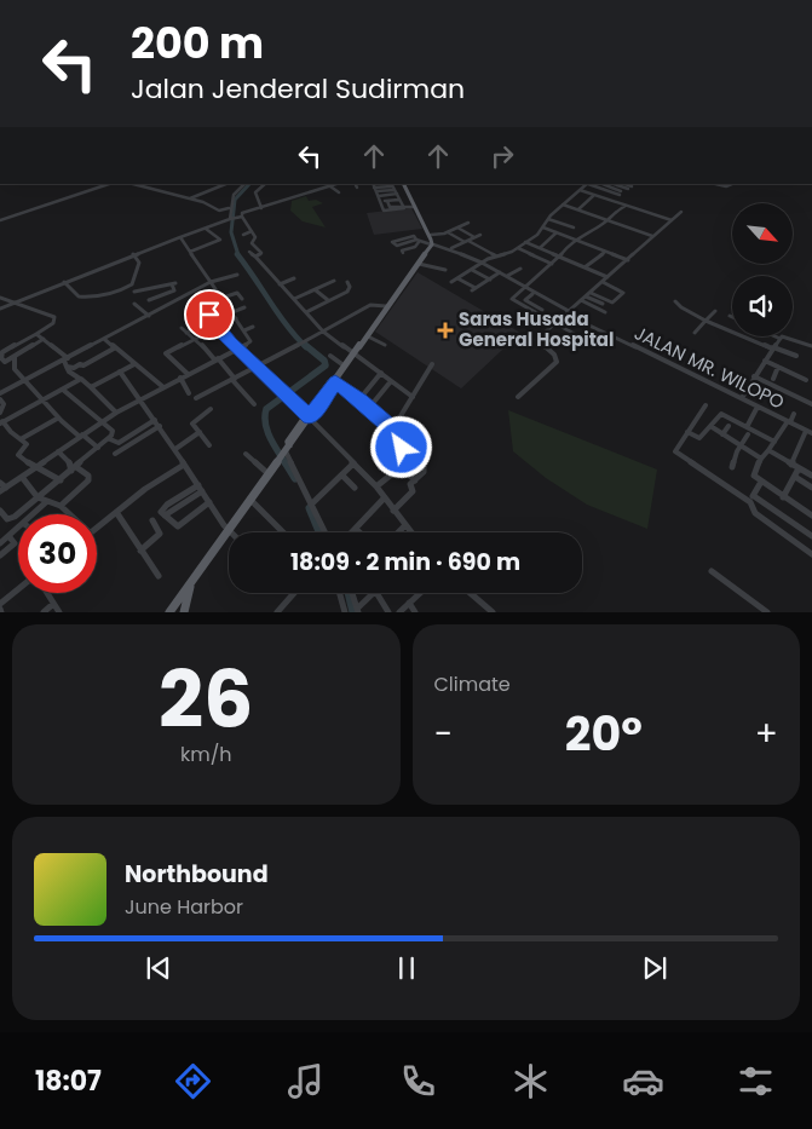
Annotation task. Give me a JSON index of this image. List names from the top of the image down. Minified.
{"streets":{"street":["JALAN MR. WILOPO"]},"places":{"health":["Saras Husada General Hospital"]},"north":"bottom right","page":{"turn":["200 m","Jalan Jenderal Sudirman"],"limit":"30","trip":"18:09 · 2 min · 690 m","tile":[["26","km/h"],"Climate"],"heat":["−","20°","+"],"song":["Northbound","June Harbor"],"tabs":"18:07"}}
